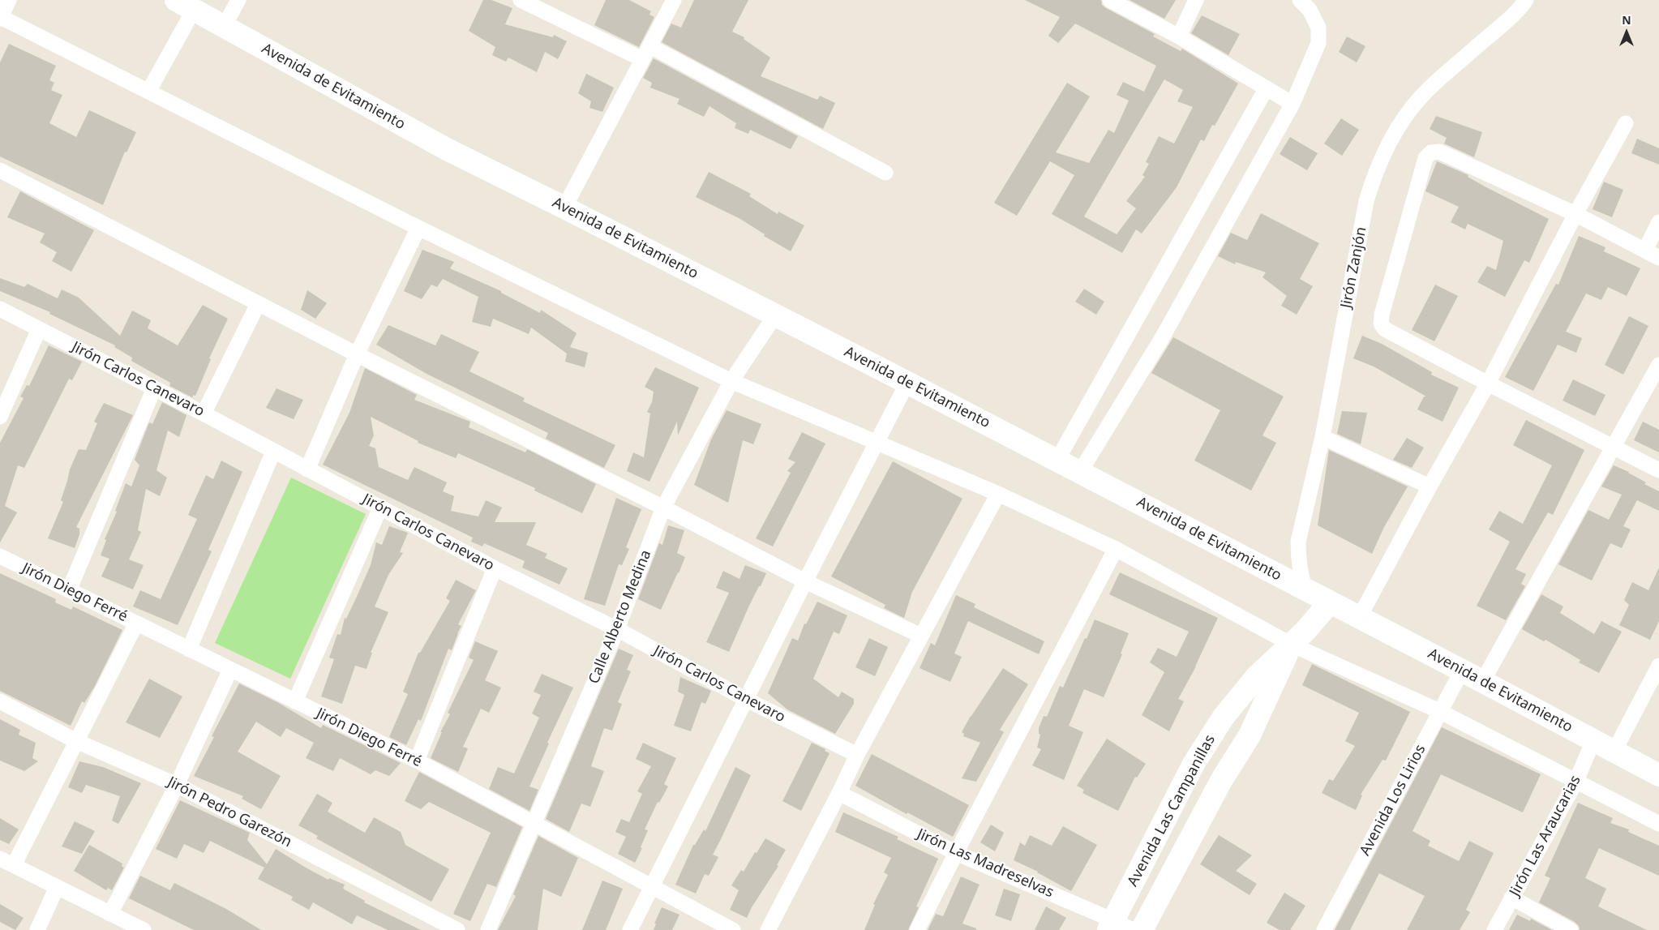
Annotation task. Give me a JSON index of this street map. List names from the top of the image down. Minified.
{"streets":{"street":["Avenida de Evitamiento","Jirón Zanjón","Jirón Carlos Canevaro","Jirón Diego Ferré","Calle Alberto Medina","Avenida Los Lirios","Avenida Las Campanillas","Jirón Pedro Garezón","Jirón Las Araucarias","Jirón Las Madreselvas"]},"crossings":[["Avenida de Evitamiento","Jirón Zanjón"],["Avenida de Evitamiento","Calle Alberto Medina"],["Avenida de Evitamiento","Avenida Los Lirios"],["Avenida de Evitamiento","Avenida Las Campanillas"],["Avenida de Evitamiento","Jirón Las Araucarias"],["Jirón Carlos Canevaro","Calle Alberto Medina"],["Jirón Diego Ferré","Calle Alberto Medina"],["Avenida Las Campanillas","Jirón Las Madreselvas"]],"north":"top"}
